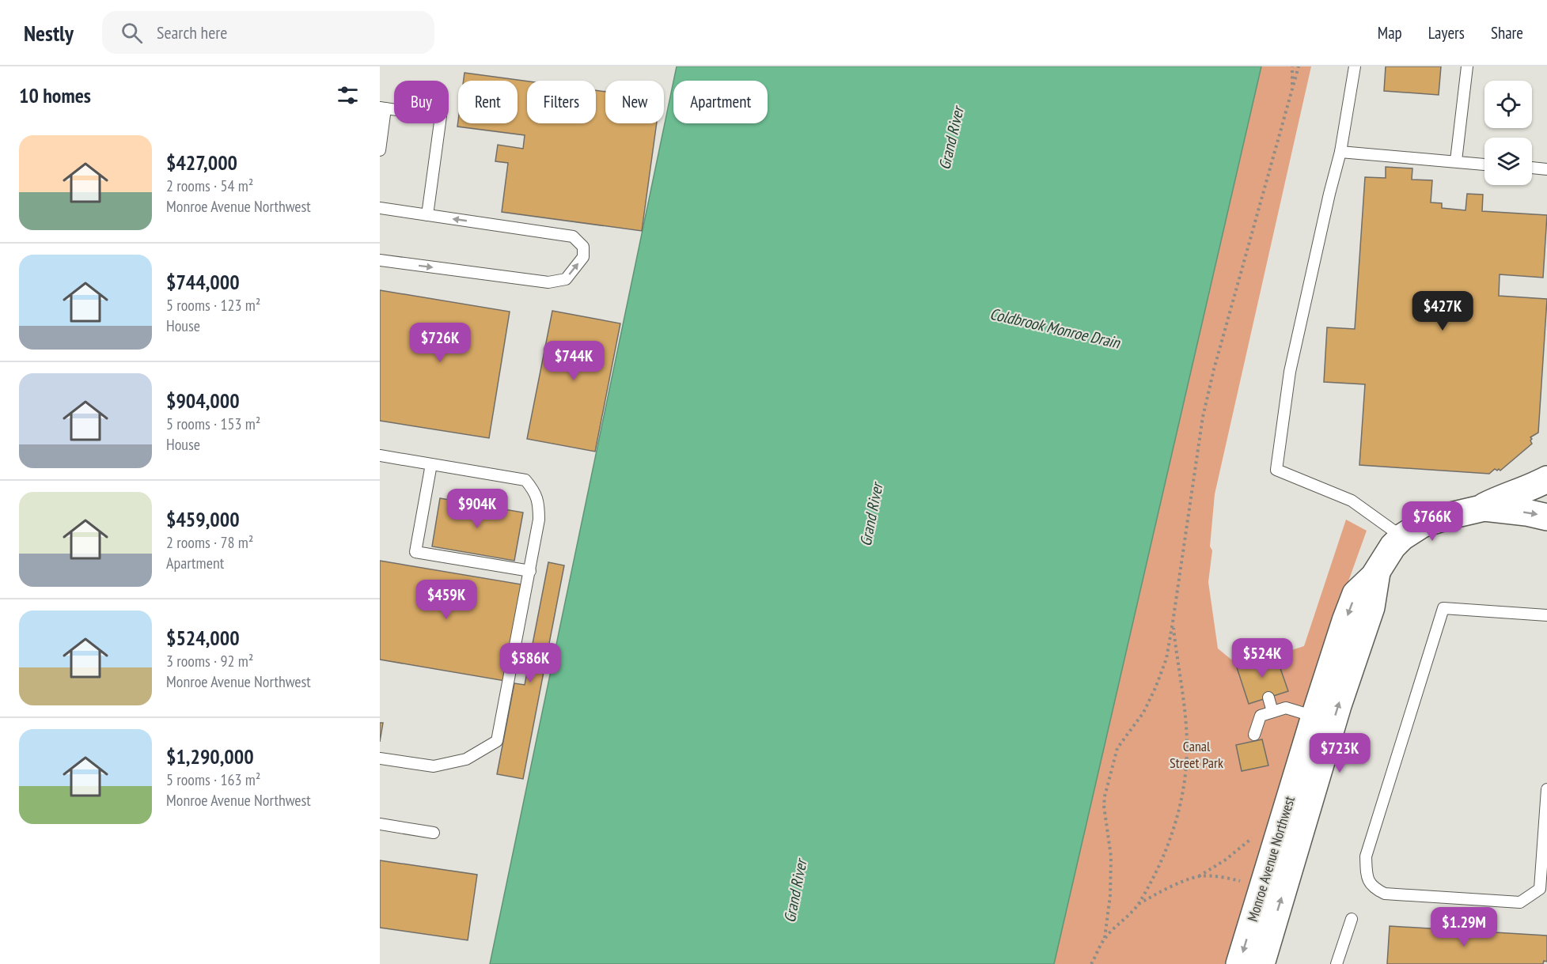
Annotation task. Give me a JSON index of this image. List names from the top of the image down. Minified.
{"streets":{"main road":["Monroe Avenue Northwest"]},"water":["Grand River","Coldbrook Monroe Drain"],"parks":["Canal Street Park"],"page":{"header":"Nestly","search":"Search here","nav":["Map","Layers","Share"],"heading":"10 homes","chip":["Buy","Rent","Filters","New","Apartment"],"list":[{"name":"$427,000","note":"2 rooms · 54 m² · Monroe Avenue Northwest"},{"name":"$744,000","note":"5 rooms · 123 m² · House"},{"name":"$904,000","note":"5 rooms · 153 m² · House"},{"name":"$459,000","note":"2 rooms · 78 m² · Apartment"},{"name":"$524,000","note":"3 rooms · 92 m² · Monroe Avenue Northwest"},{"name":"$1,290,000","note":"5 rooms · 163 m² · Monroe Avenue Northwest"}],"price":["$427K","$726K","$744K","$904K","$766K","$459K","$524K","$586K","$723K","$1.29M"]}}
